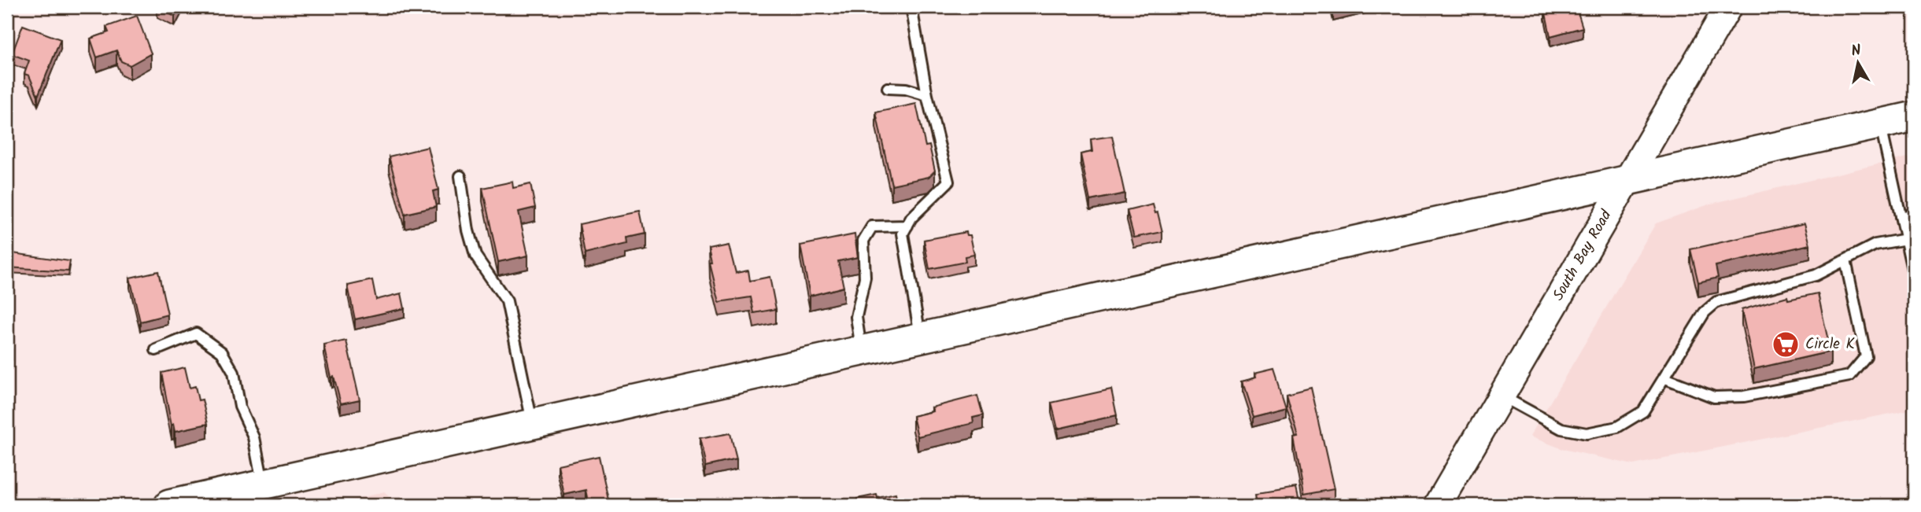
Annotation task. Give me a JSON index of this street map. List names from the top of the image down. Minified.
{"streets":{"street":["South Bay Road"]},"places":{"supermarket":["Circle K"]},"north":"top"}
